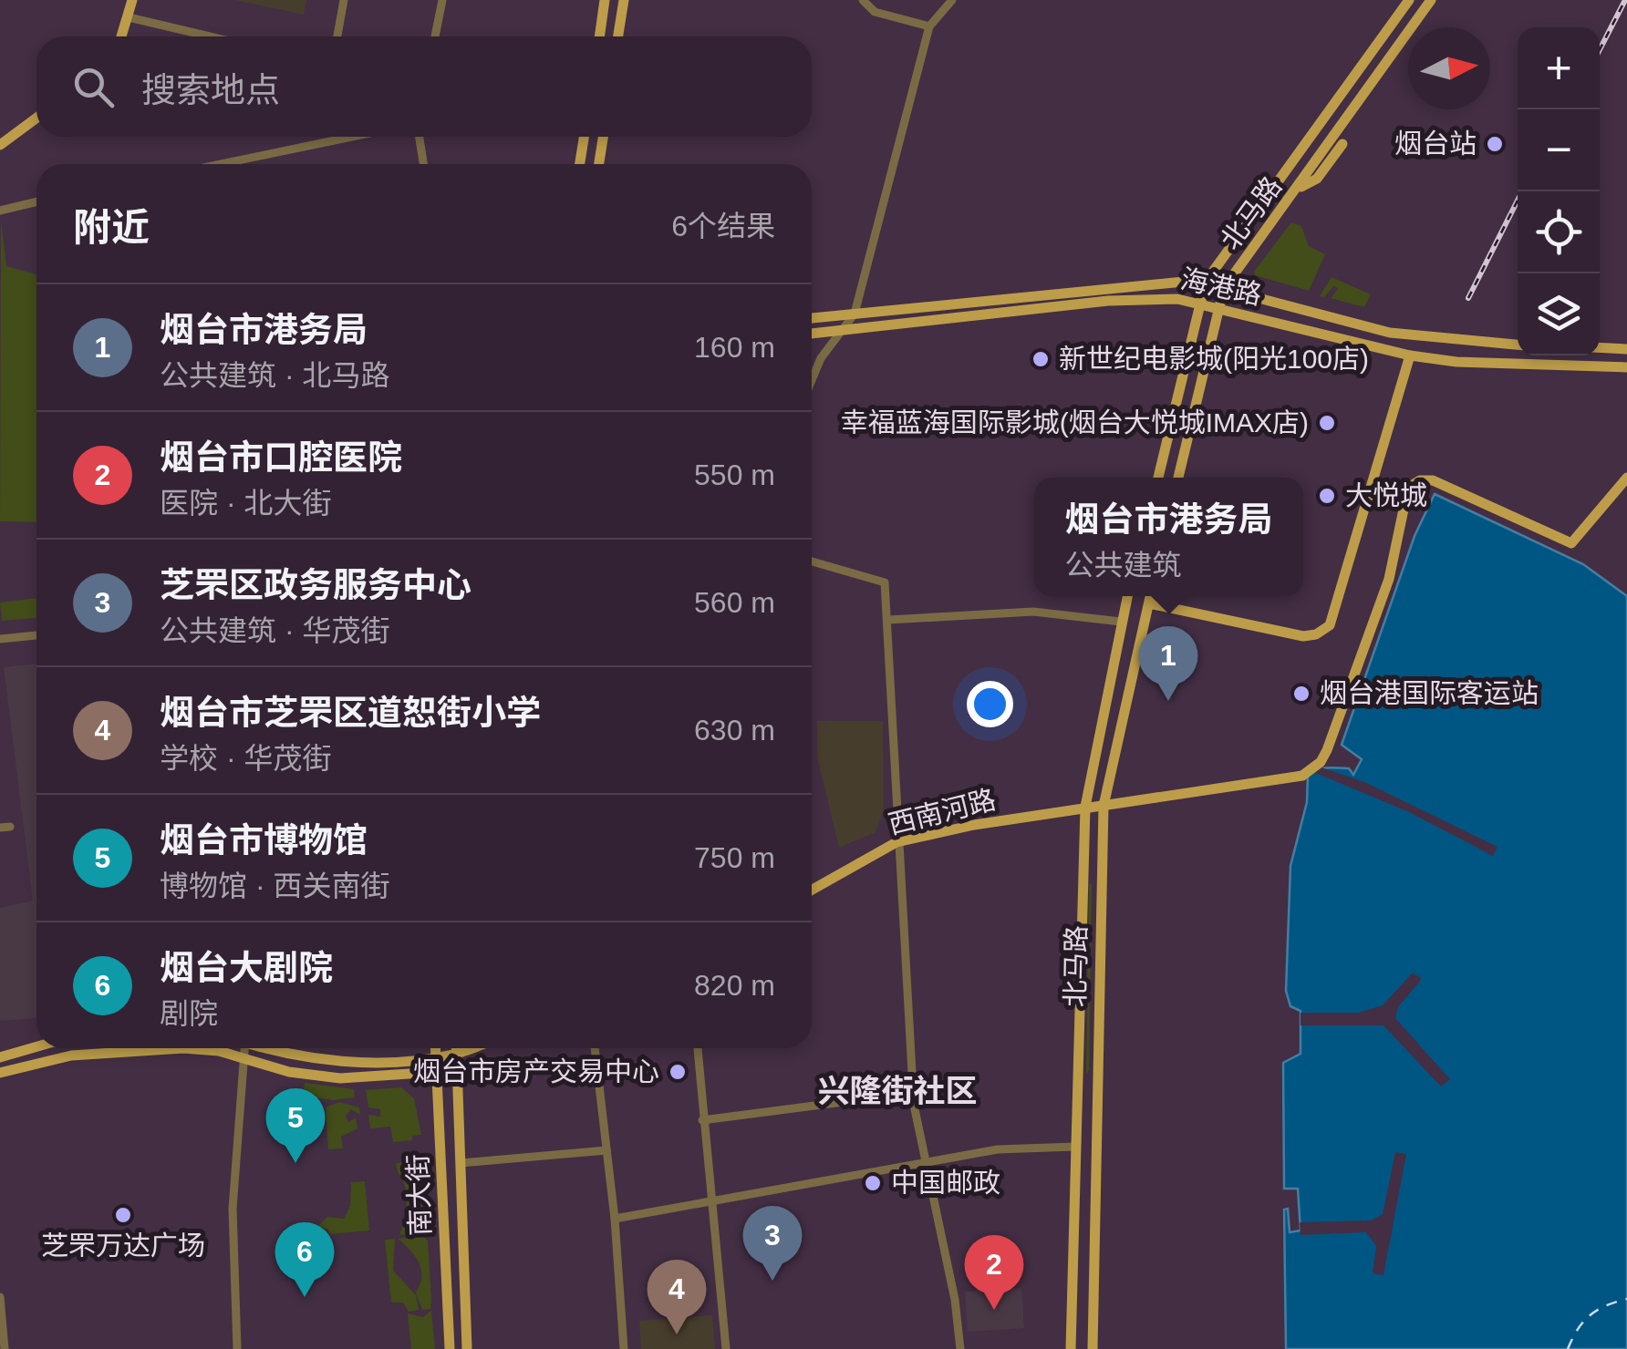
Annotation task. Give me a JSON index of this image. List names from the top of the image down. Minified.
{"streets":{"main road":["北马路","海港路","西南河路","南大街"]},"crossings":[["北马路","海港路"],["北马路","西南河路"]],"districts":["兴隆街社区"],"places":["烟台站","新世纪电影城(阳光100店)","幸福蓝海国际影城(烟台大悦城IMAX店)","大悦城","烟台港国际客运站","烟台市房产交易中心","中国邮政","芝罘万达广场"],"north":"right","page":{"map_buttons":["+","−"],"search":"搜索地点","heading":["附近","6个结果"],"list":[{"mark":"1","name":"烟台市港务局","note":"公共建筑 · 北马路","value":"160 m"},{"mark":"2","name":"烟台市口腔医院","note":"医院 · 北大街","value":"550 m"},{"mark":"3","name":"芝罘区政务服务中心","note":"公共建筑 · 华茂街","value":"560 m"},{"mark":"4","name":"烟台市芝罘区道恕街小学","note":"学校 · 华茂街","value":"630 m"},{"mark":"5","name":"烟台市博物馆","note":"博物馆 · 西关南街","value":"750 m"},{"mark":"6","name":"烟台大剧院","note":"剧院","value":"820 m"}],"popup":["烟台市港务局","公共建筑"],"pins":["1","5","3","6","2","4"]}}
